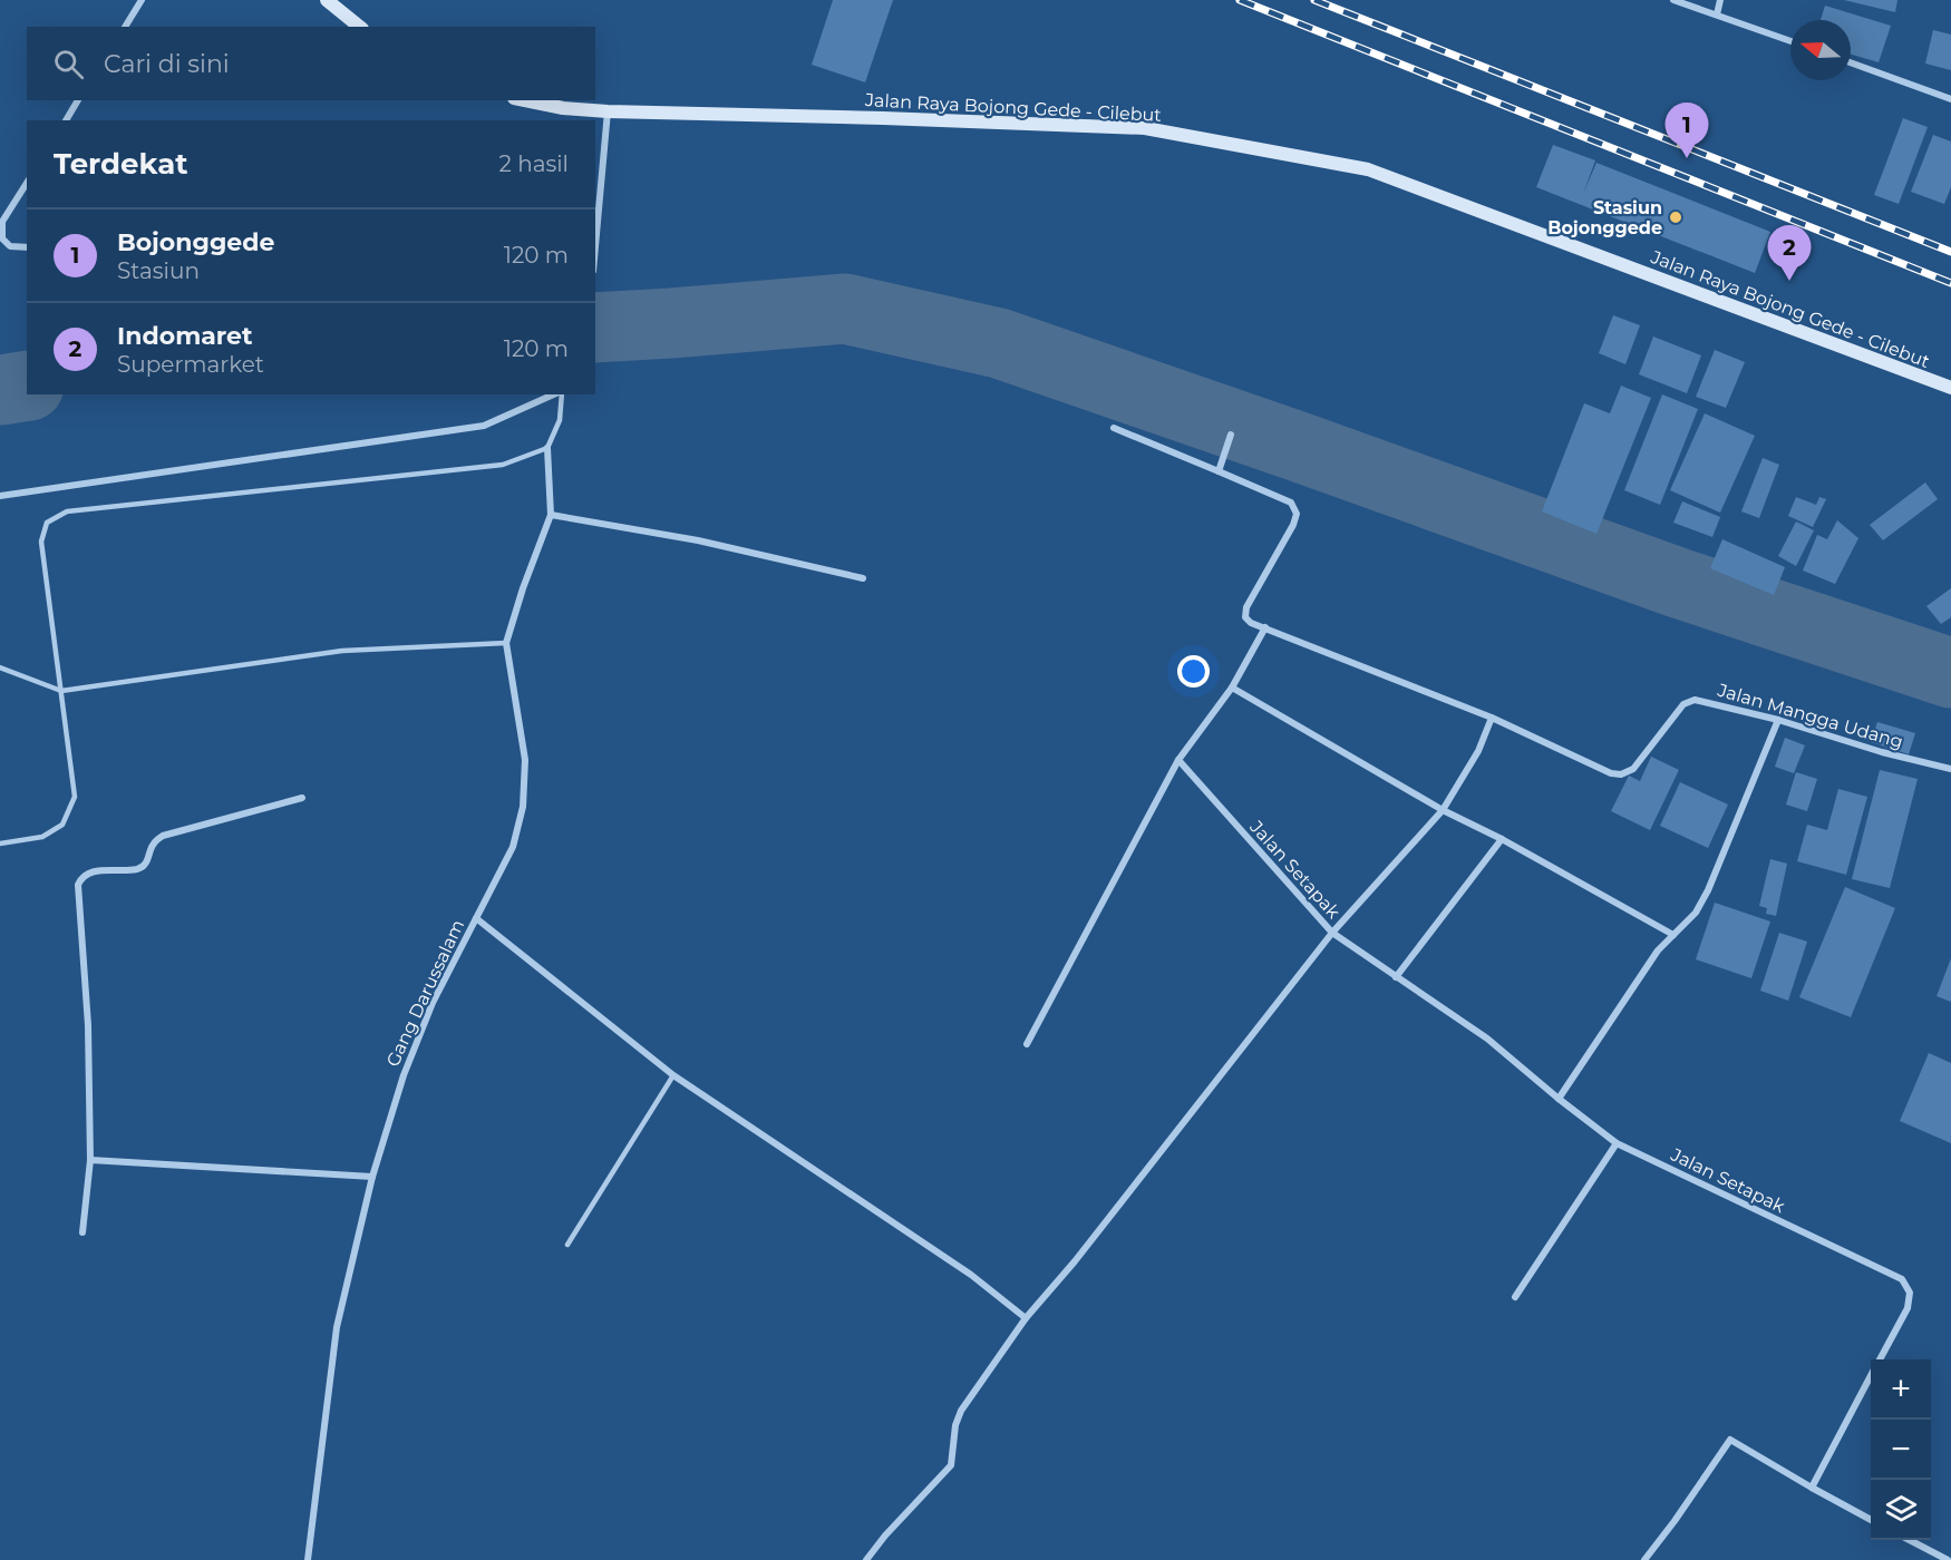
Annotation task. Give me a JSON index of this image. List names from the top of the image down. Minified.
{"streets":{"main road":["Jalan Raya Bojong Gede - Cilebut"],"street":["Jalan Mangga Udang","Jalan Setapak","Gang Darussalam"]},"places":["Stasiun Bojonggede"],"north":"left","page":{"search":"Cari di sini","pins":["1","2"],"heading":["Terdekat","2 hasil"],"list":[{"mark":"1","name":"Bojonggede","note":"Stasiun","value":"120 m"},{"mark":"2","name":"Indomaret","note":"Supermarket","value":"120 m"}],"map_buttons":["+","−"]}}
